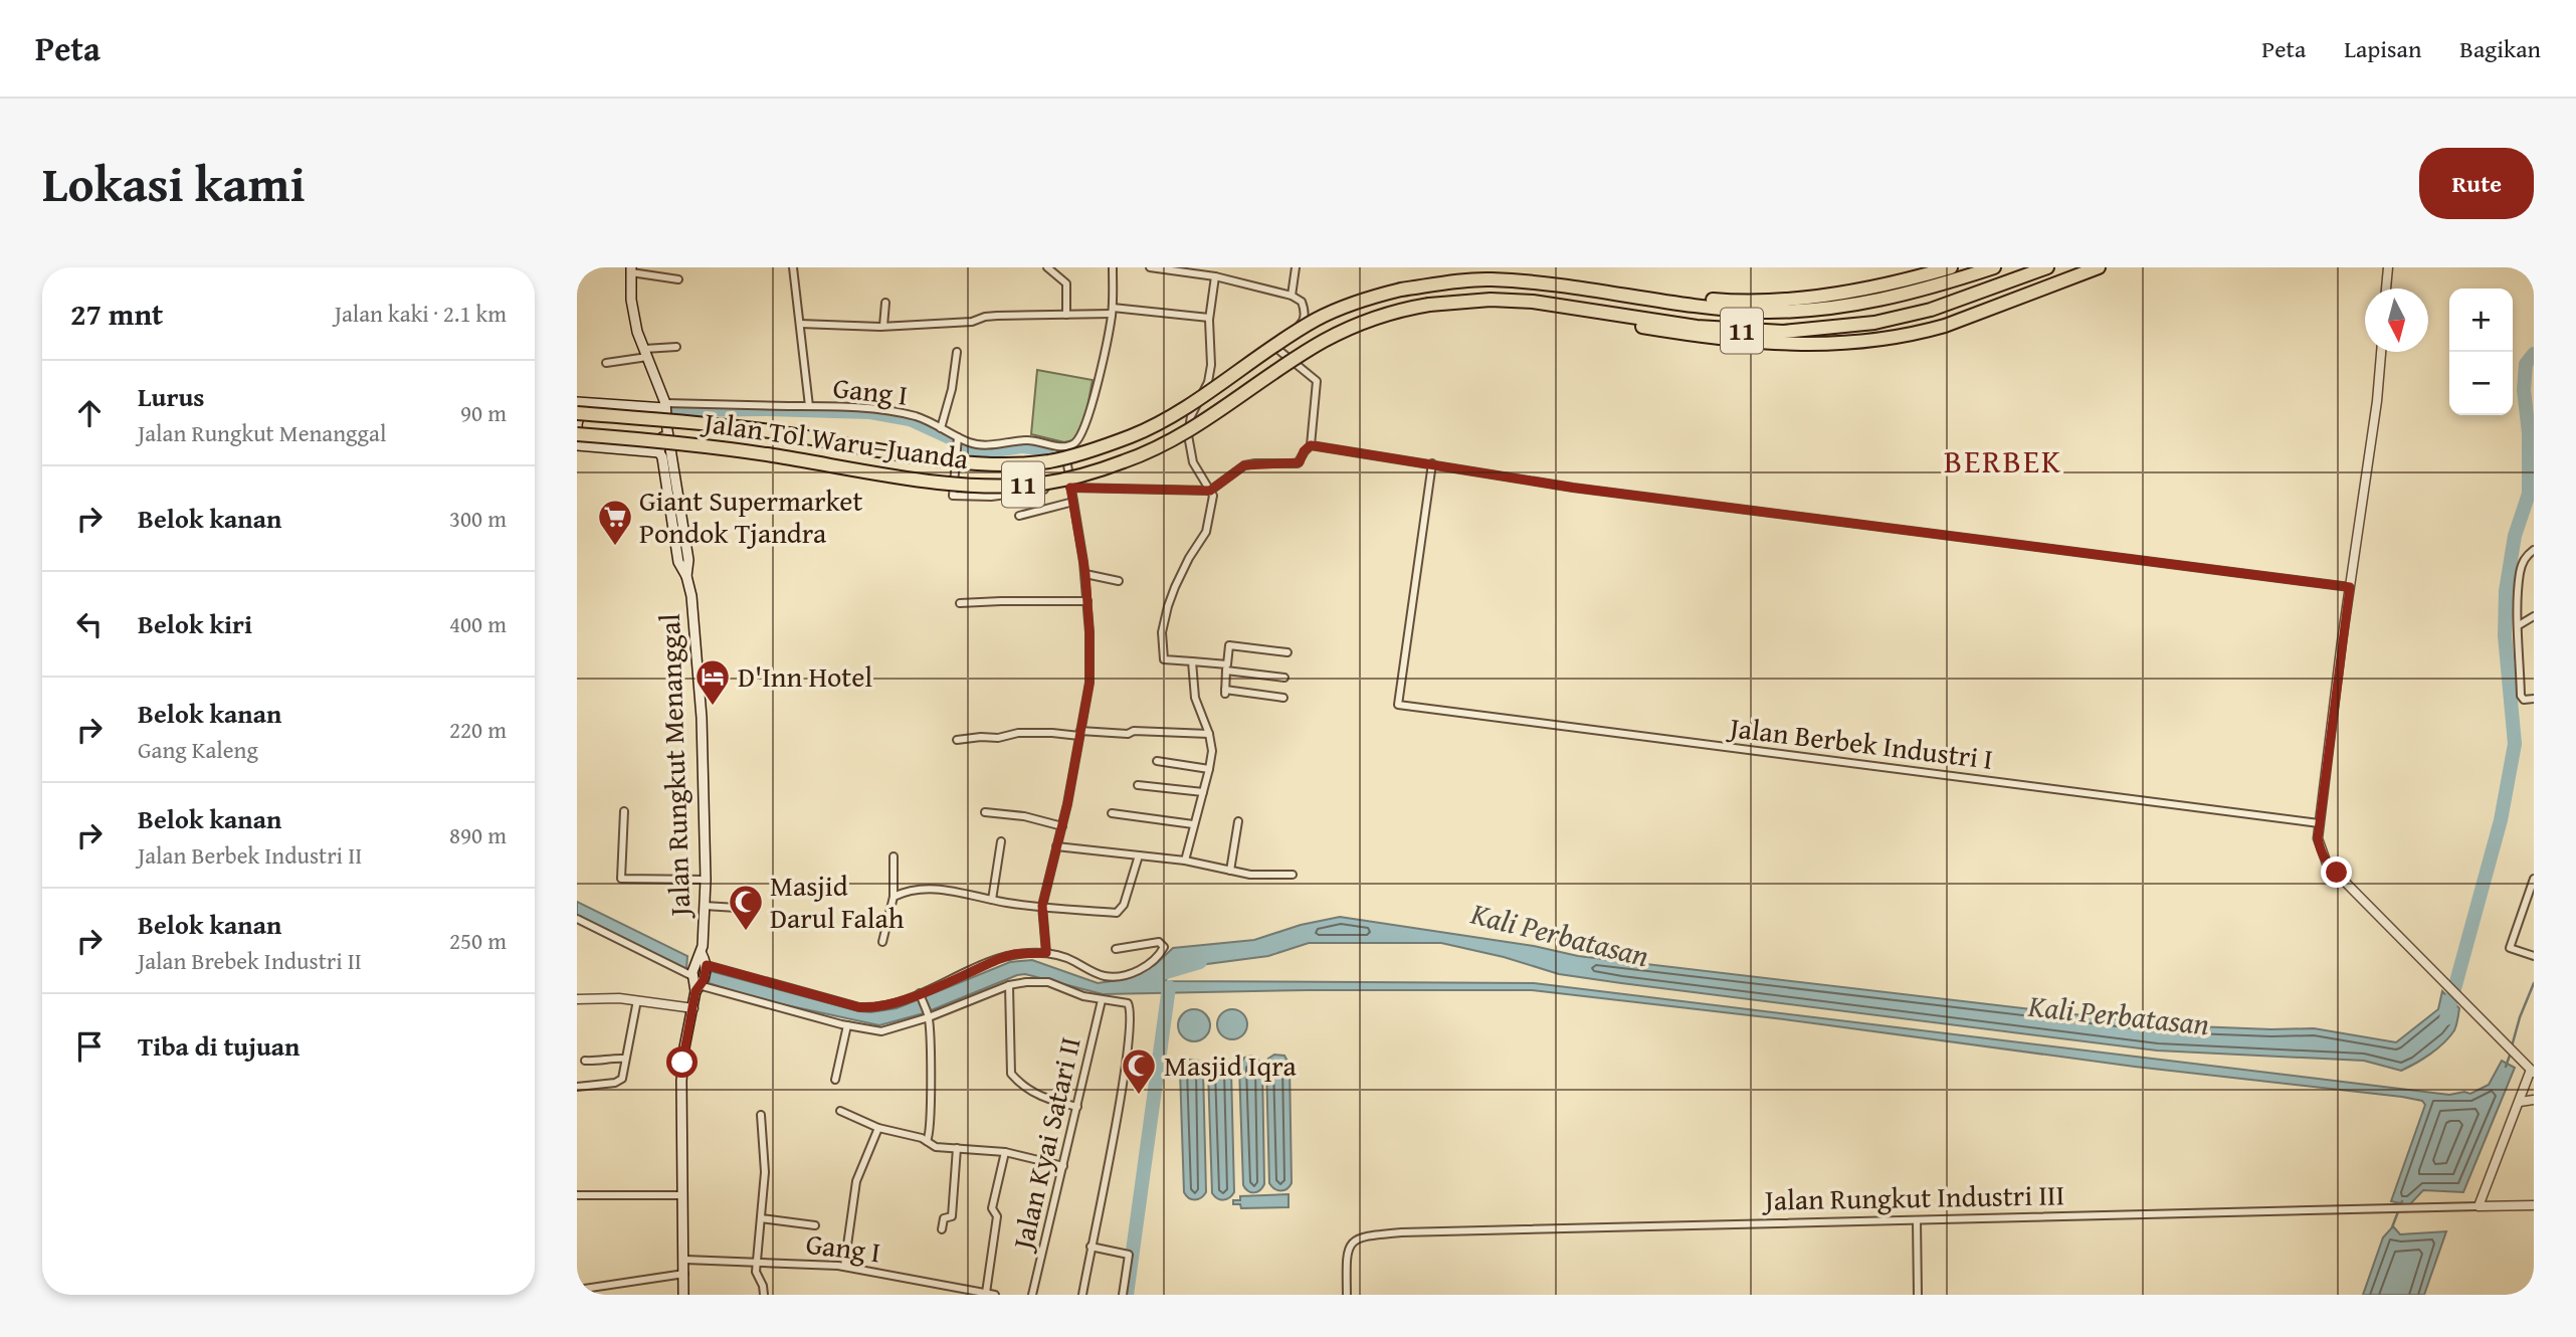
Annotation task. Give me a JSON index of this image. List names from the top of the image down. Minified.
{"streets":{"highway":["11","Jalan Tol Waru–Juanda"],"main road":["Jalan Rungkut Menanggal"],"street":["Gang I","Jalan Berbek Industri I","Jalan Kyai Satari II","Jalan Rungkut Industri III"]},"crossings":[["Gang I","Jalan Rungkut Menanggal"]],"districts":["BERBEK"],"water":["Kali Perbatasan"],"places":{"supermarket":["Giant Supermarket Pondok Tjandra"],"hotel":["D'Inn Hotel"],"mosque":["Masjid Darul Falah","Masjid Iqra"]},"north":"bottom","page":{"header":"Peta","nav":["Peta","Lapisan","Bagikan"],"title":"Lokasi kami","buttons":"Rute","heading":["27 mnt","Jalan kaki · 2.1 km"],"map_buttons":["+","−"],"list":[["Lurus","Jalan Rungkut Menanggal","90 m"],["Belok kanan","300 m"],["Belok kiri","400 m"],["Belok kanan","Gang Kaleng","220 m"],["Belok kanan","Jalan Berbek Industri II","890 m"],["Belok kanan","Jalan Brebek Industri II","250 m"],"Tiba di tujuan"]}}
